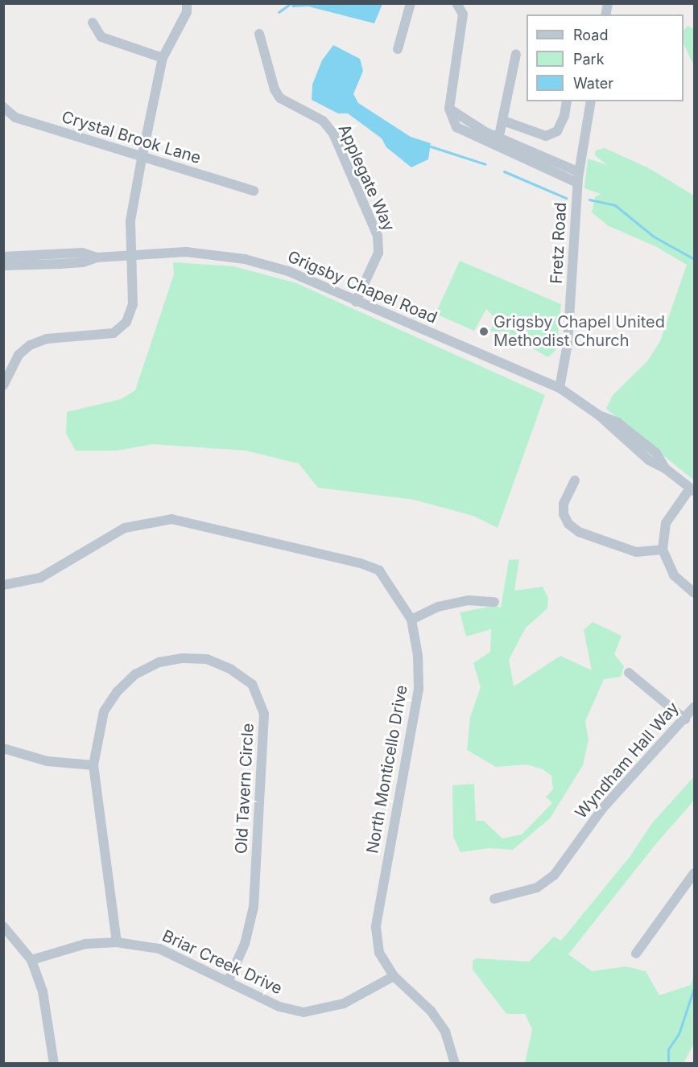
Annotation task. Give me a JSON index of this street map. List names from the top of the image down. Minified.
{"streets":{"street":["Crystal Brook Lane","Applegate Way","Fretz Road","Grigsby Chapel Road","Wyndham Hall Way","North Monticello Drive","Old Tavern Circle","Briar Creek Drive"]},"crossings":[["Applegate Way","Grigsby Chapel Road"],["Fretz Road","Grigsby Chapel Road"],["North Monticello Drive","Briar Creek Drive"],["Old Tavern Circle","Briar Creek Drive"]],"places":["Grigsby Chapel United Methodist Church"],"legend":["Road","Park","Water"]}
